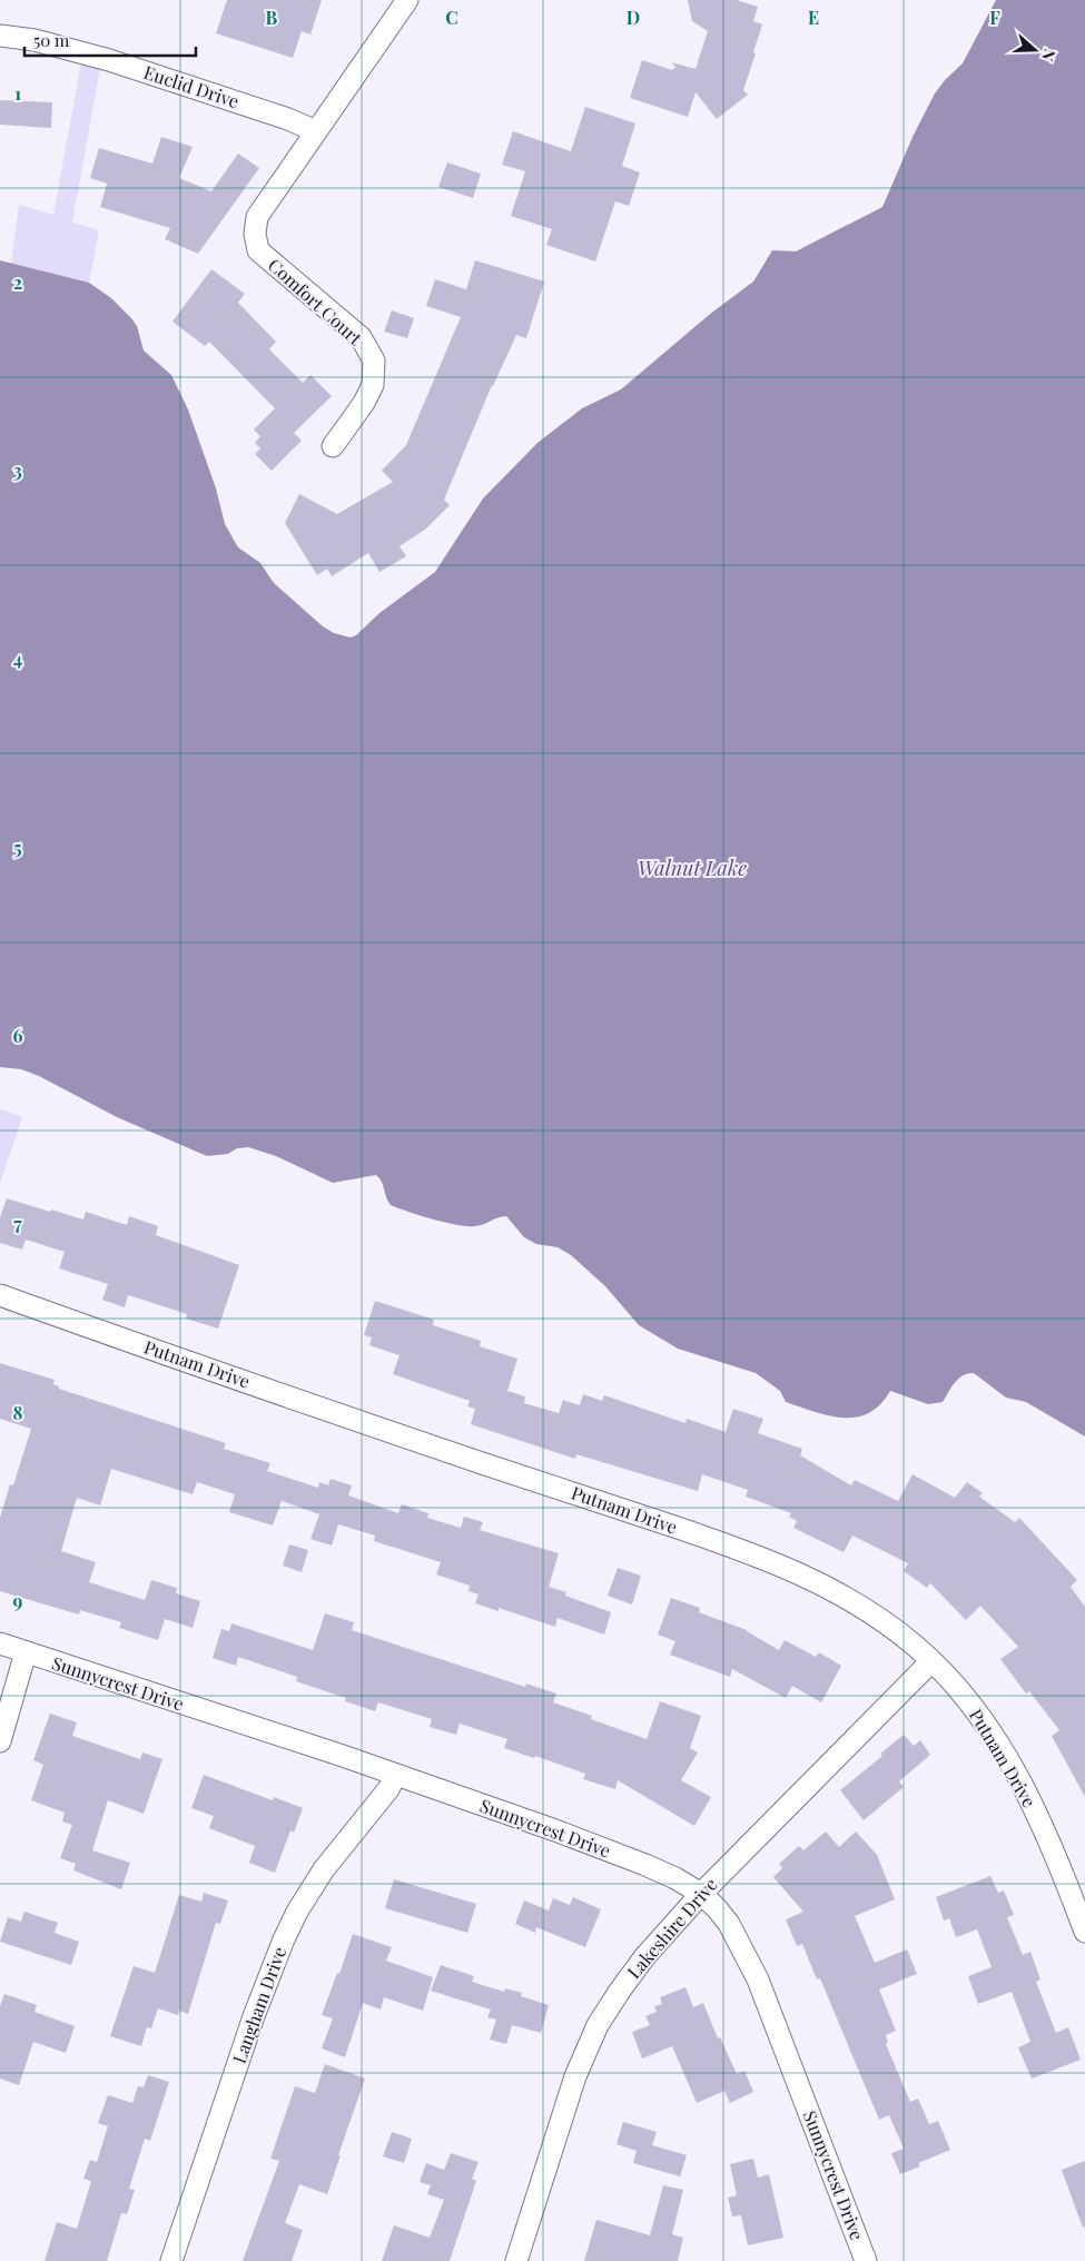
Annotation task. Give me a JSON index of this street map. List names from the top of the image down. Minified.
{"streets":{"street":["Euclid Drive","Comfort Court","Putnam Drive","Sunnycrest Drive","Lakeshire Drive","Langham Drive"]},"crossings":[["Euclid Drive","Comfort Court"],["Putnam Drive","Lakeshire Drive"],["Sunnycrest Drive","Lakeshire Drive"],["Sunnycrest Drive","Langham Drive"]],"water":["Walnut Lake"],"scale_bar":"50 m","north":"right","grid":{"columns":["B","C","D","E","F"],"rows":["1","2","3","4","5","6","7","8","9"]}}
